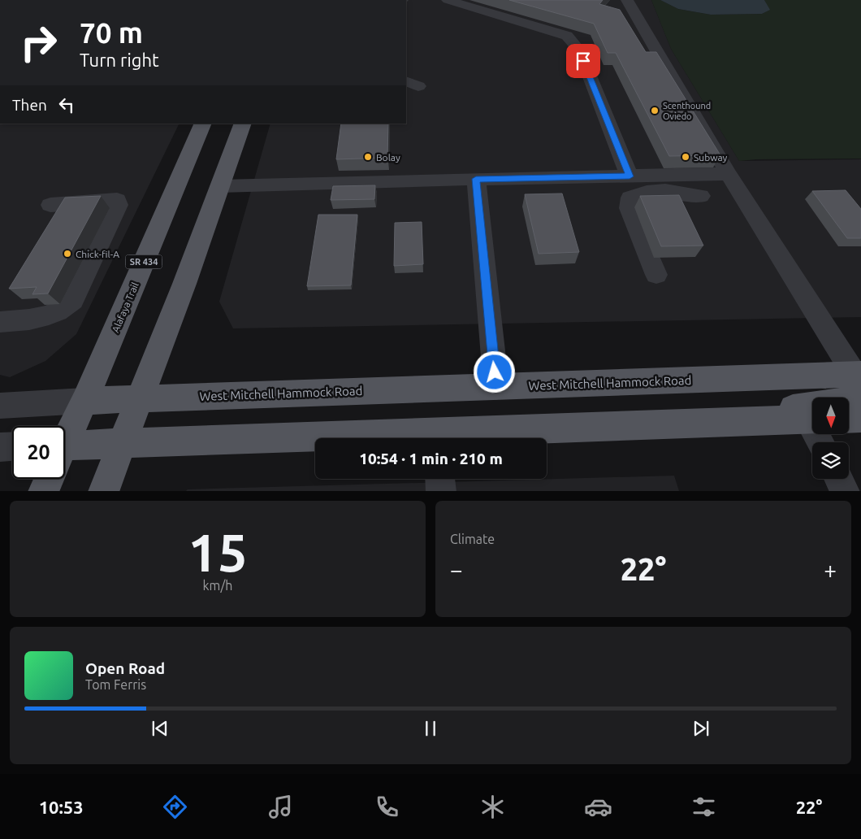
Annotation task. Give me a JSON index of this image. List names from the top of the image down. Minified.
{"streets":{"main road":["SR 434","Alafaya Trail","West Mitchell Hammock Road"]},"crossings":[["Alafaya Trail","West Mitchell Hammock Road"]],"places":["Scenthound Oviedo","Bolay","Subway","Chick-fil-A"],"north":"bottom","page":{"turn":["70 m","Turn right"],"then":"Then","limit":"20","trip":"10:54 · 1 min · 210 m","tile":[["15","km/h"],"Climate"],"heat":["−","22°","+"],"song":["Open Road","Tom Ferris"],"tabs":["10:53","22°"]}}
